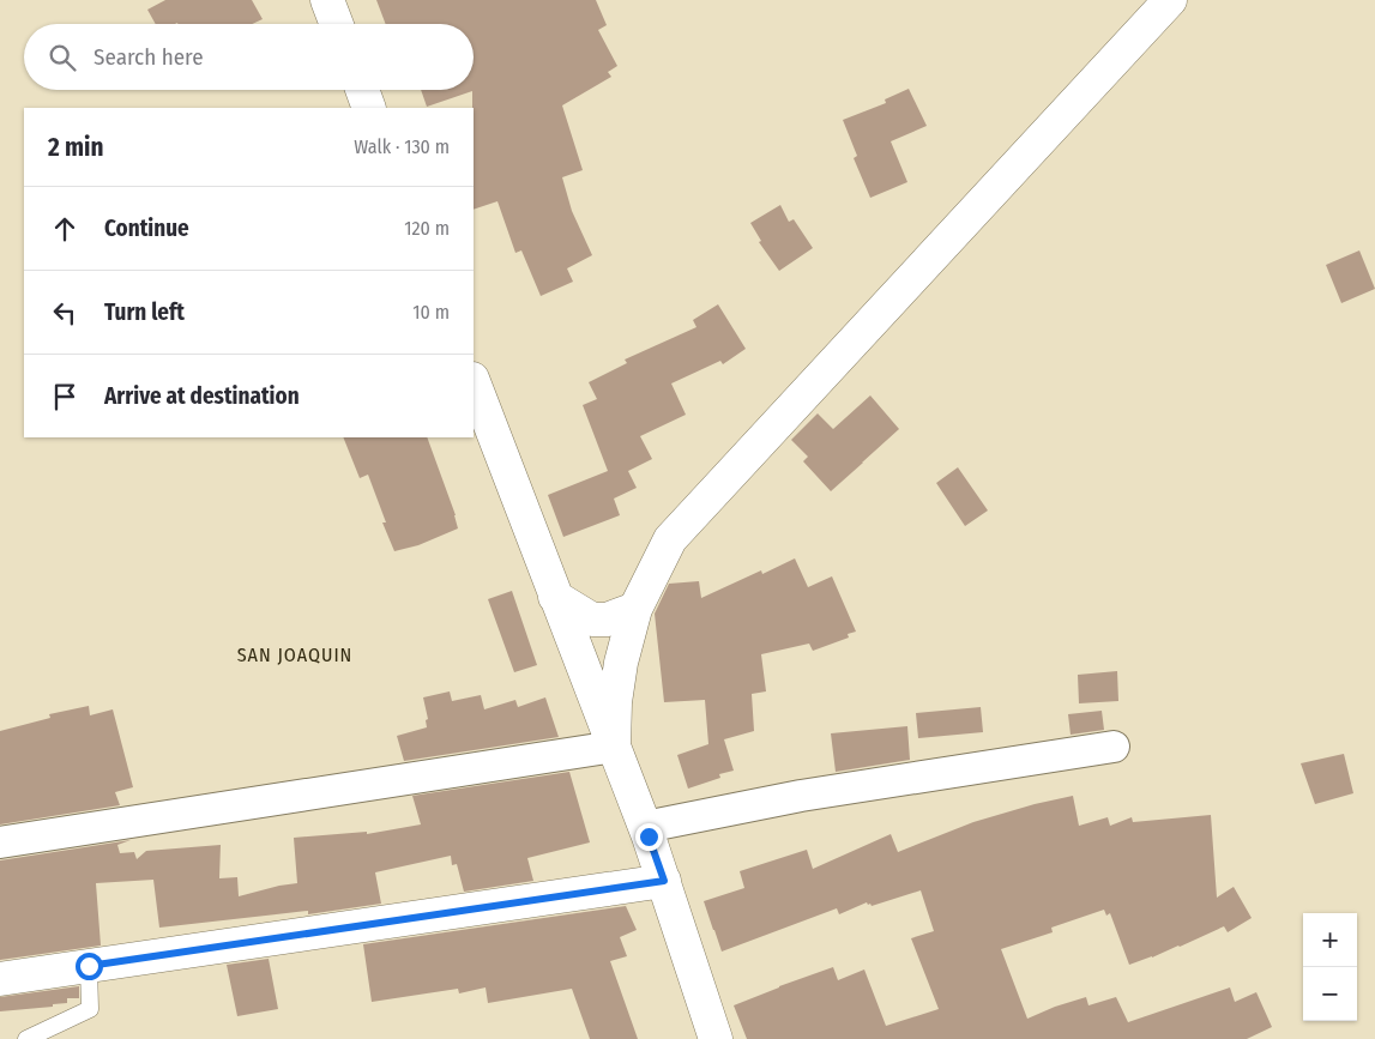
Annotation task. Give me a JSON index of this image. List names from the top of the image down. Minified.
{"districts":["SAN JOAQUIN"],"page":{"search":"Search here","heading":["2 min","Walk · 130 m"],"list":[["Continue","120 m"],["Turn left","10 m"],"Arrive at destination"],"map_buttons":["+","−"]}}
